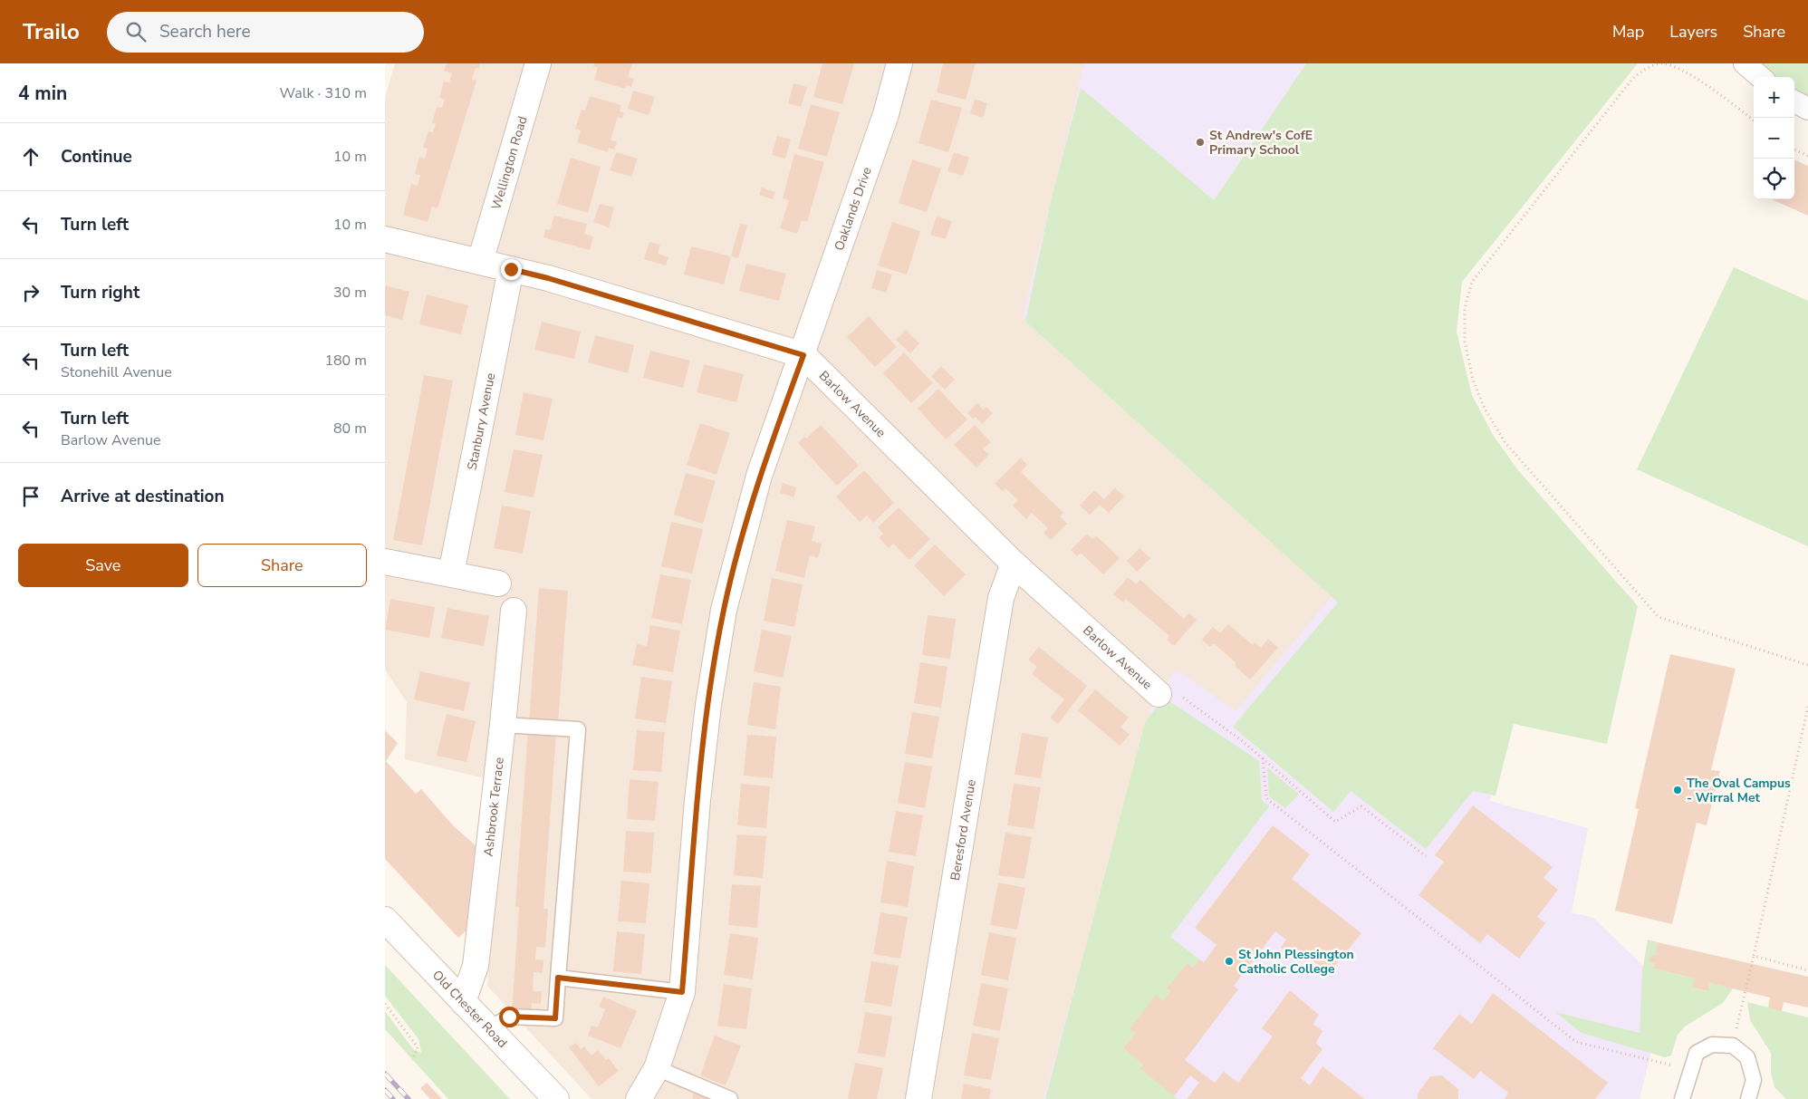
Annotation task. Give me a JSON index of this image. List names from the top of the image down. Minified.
{"streets":{"street":["Wellington Road","Oaklands Drive","Barlow Avenue","Stanbury Avenue","Ashbrook Terrace","Beresford Avenue","Old Chester Road"]},"crossings":[["Wellington Road","Barlow Avenue"],["Oaklands Drive","Barlow Avenue"],["Barlow Avenue","Stanbury Avenue"],["Barlow Avenue","Beresford Avenue"],["Ashbrook Terrace","Old Chester Road"]],"places":["St Andrew's CofE Primary School","The Oval Campus - Wirral Met","St John Plessington Catholic College"],"page":{"header":"Trailo","search":"Search here","nav":["Map","Layers","Share"],"heading":["4 min","Walk · 310 m"],"map_buttons":["+","−"],"list":[["Continue","10 m"],["Turn left","10 m"],["Turn right","30 m"],["Turn left","Stonehill Avenue","180 m"],["Turn left","Barlow Avenue","80 m"],"Arrive at destination"],"buttons":["Save","Share"]}}
